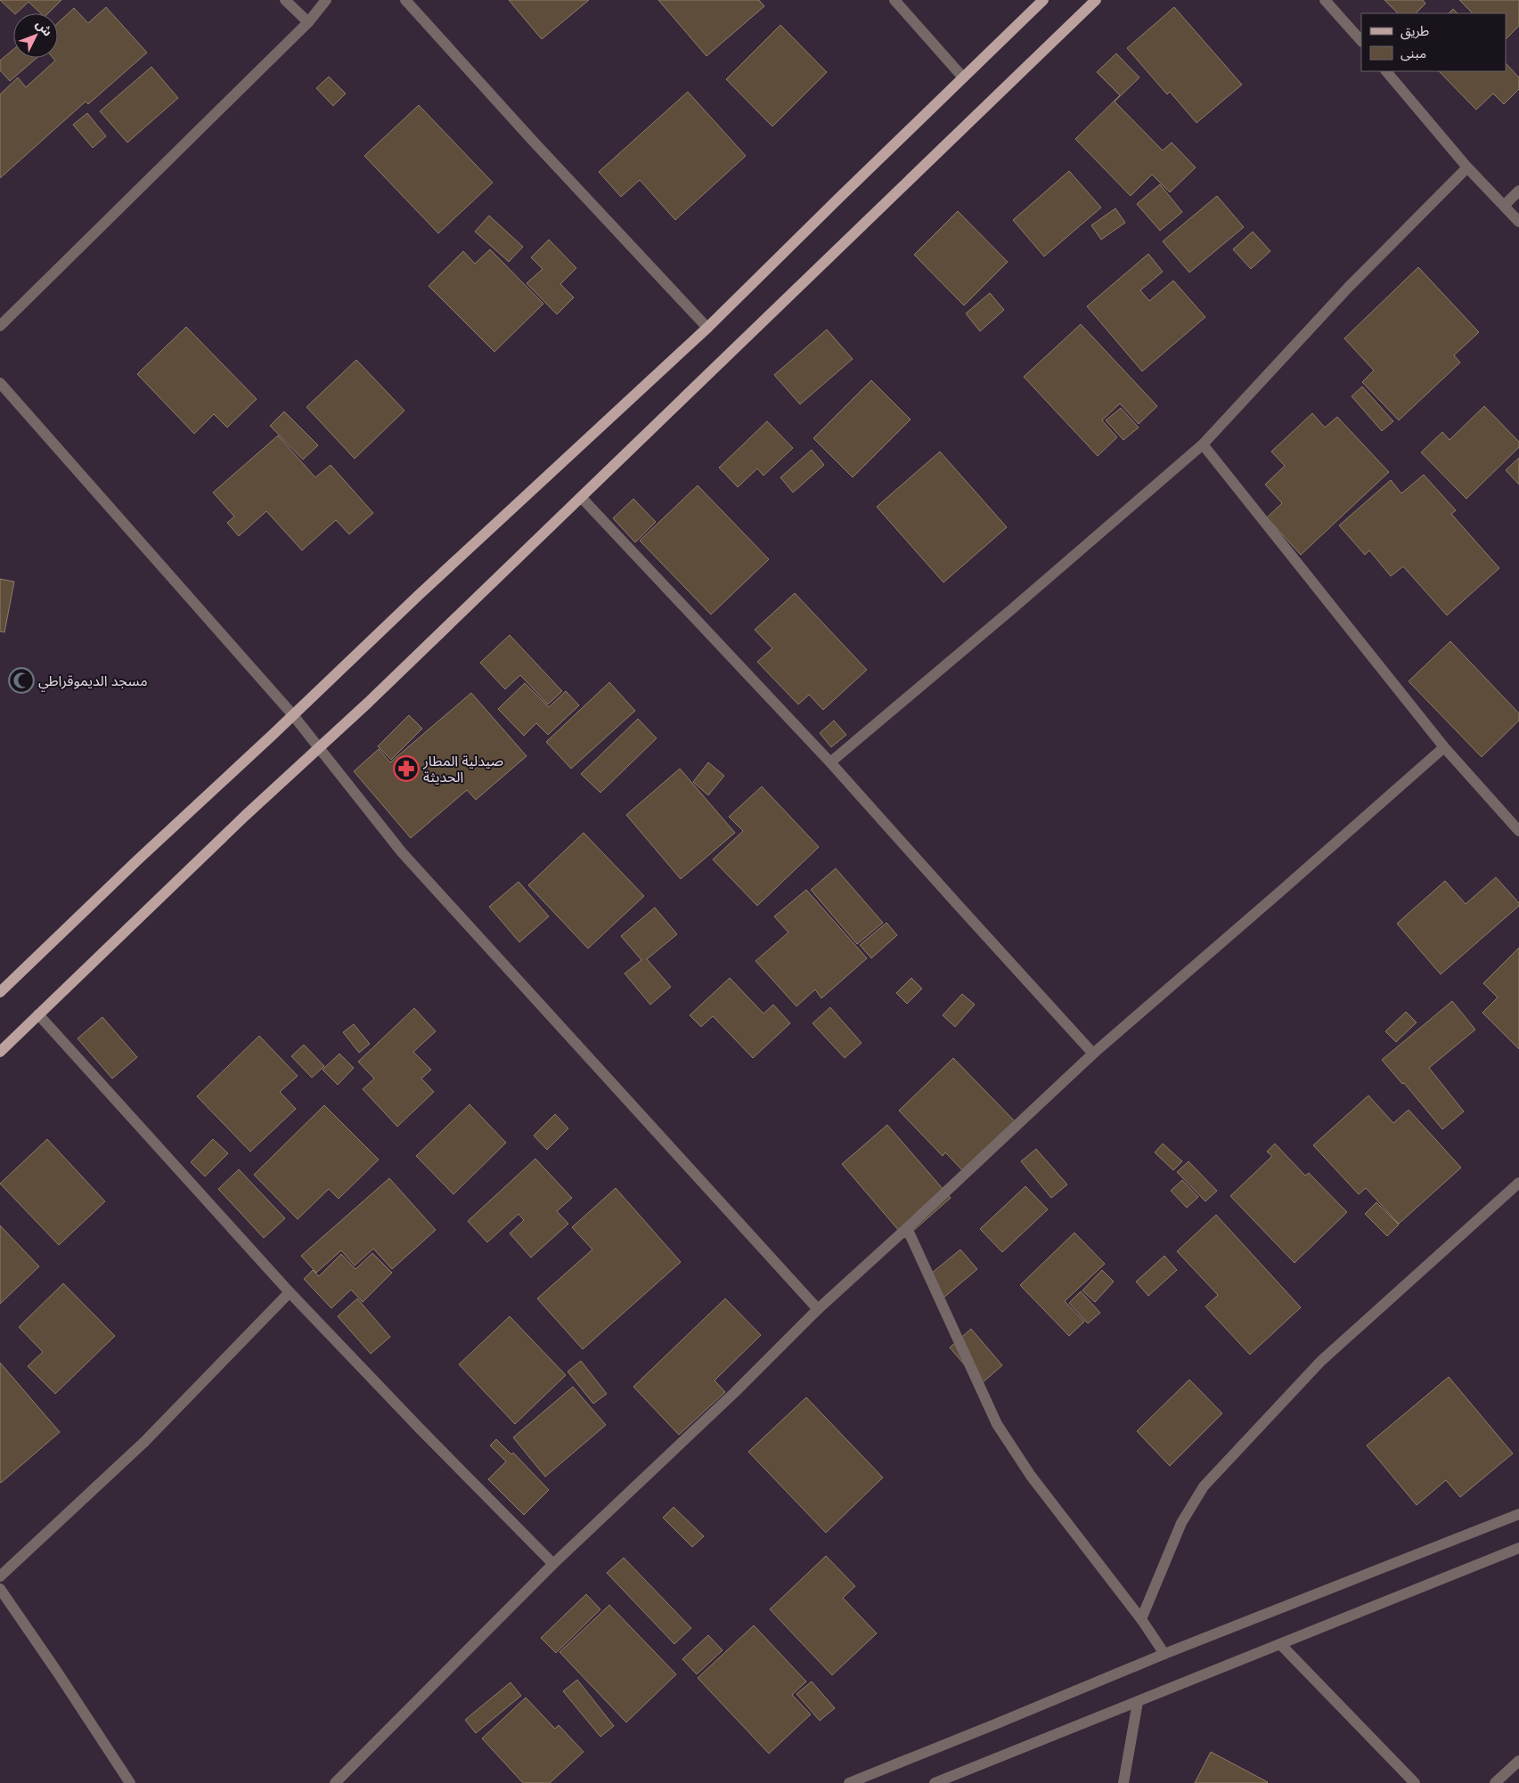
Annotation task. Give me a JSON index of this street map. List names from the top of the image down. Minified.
{"places":{"mosque":["مسجد الديموقراطي"],"pharmacy":["صيدلية المطار الحديثة"]},"legend":["طريق","مبنى"],"north":"top right"}
